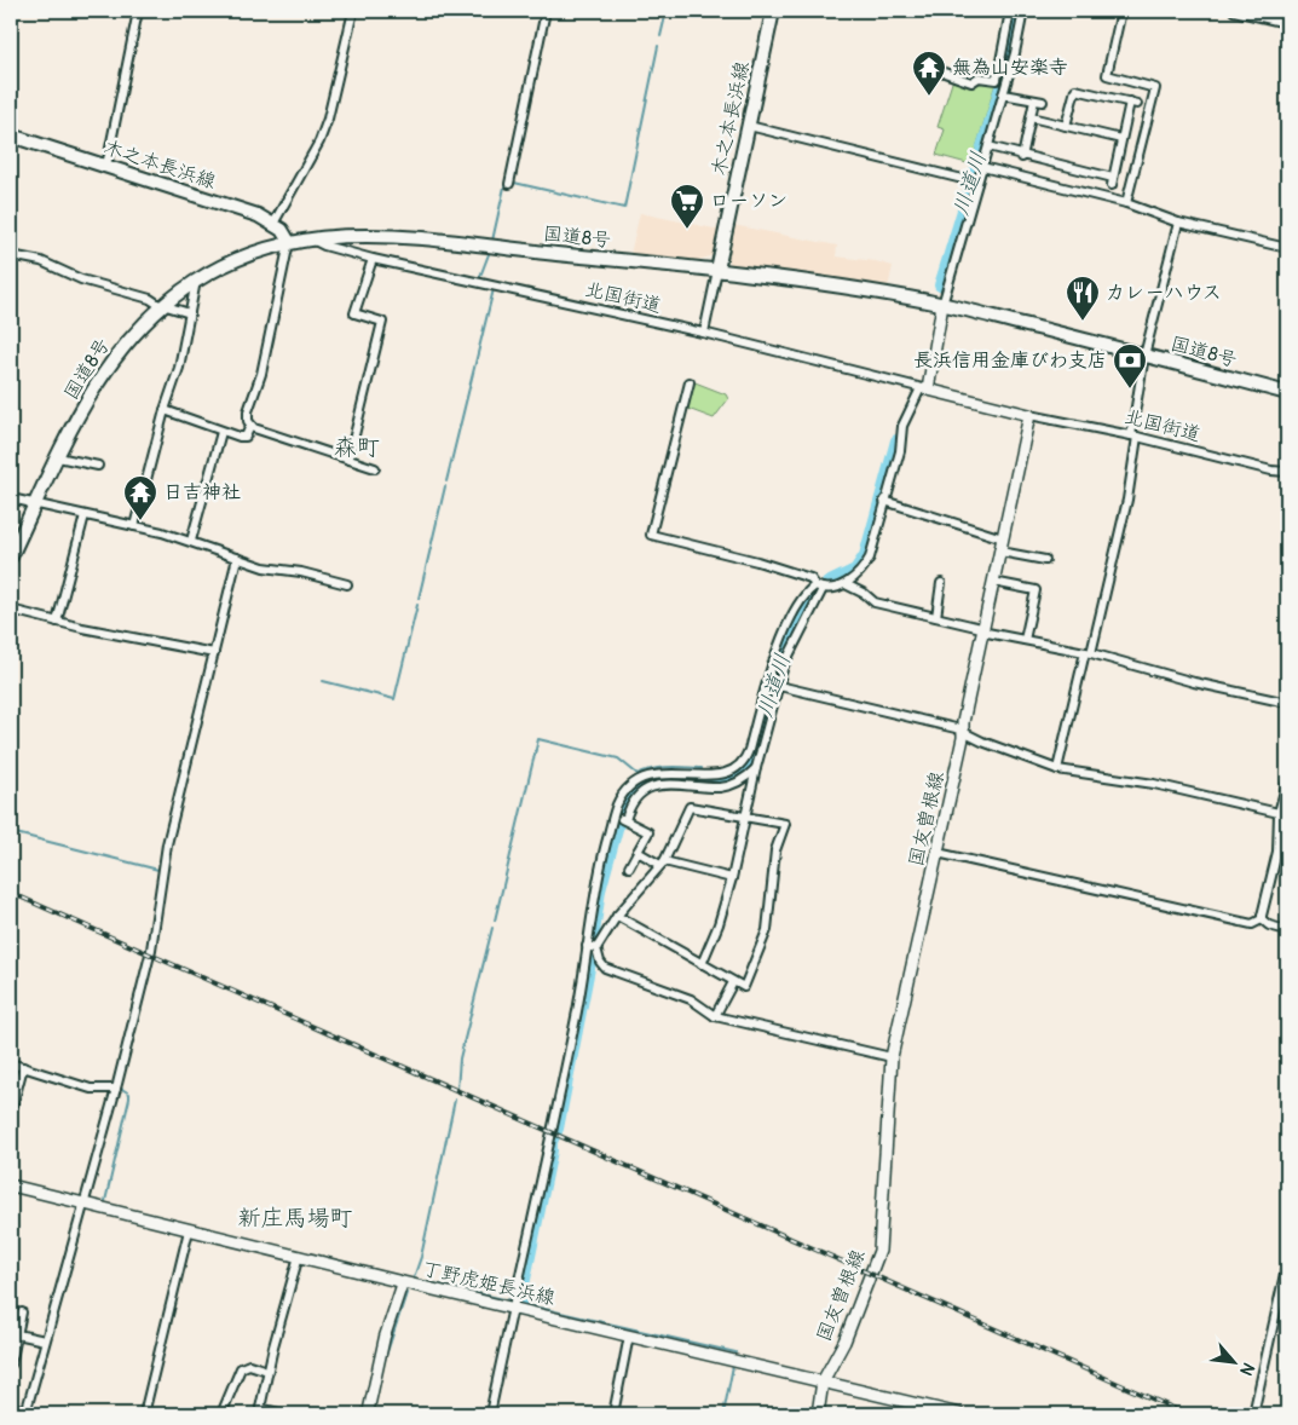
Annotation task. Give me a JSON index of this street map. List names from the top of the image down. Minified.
{"streets":{"main road":["木之本長浜線","国道8号","国友曽根線","丁野虎姫長浜線"],"street":["北国街道"]},"crossings":[["木之本長浜線","国道8号"],["国道8号","北国街道"],["北国街道","国友曽根線"],["国友曽根線","丁野虎姫長浜線"]],"districts":["森町","新庄馬場町"],"water":["川道川"],"places":{"temple":["無為山安楽寺","日吉神社"],"supermarket":["ローソン"],"restaurant":["カレーハウス"],"bank":["長浜信用金庫びわ支店"]},"north":"bottom right"}
